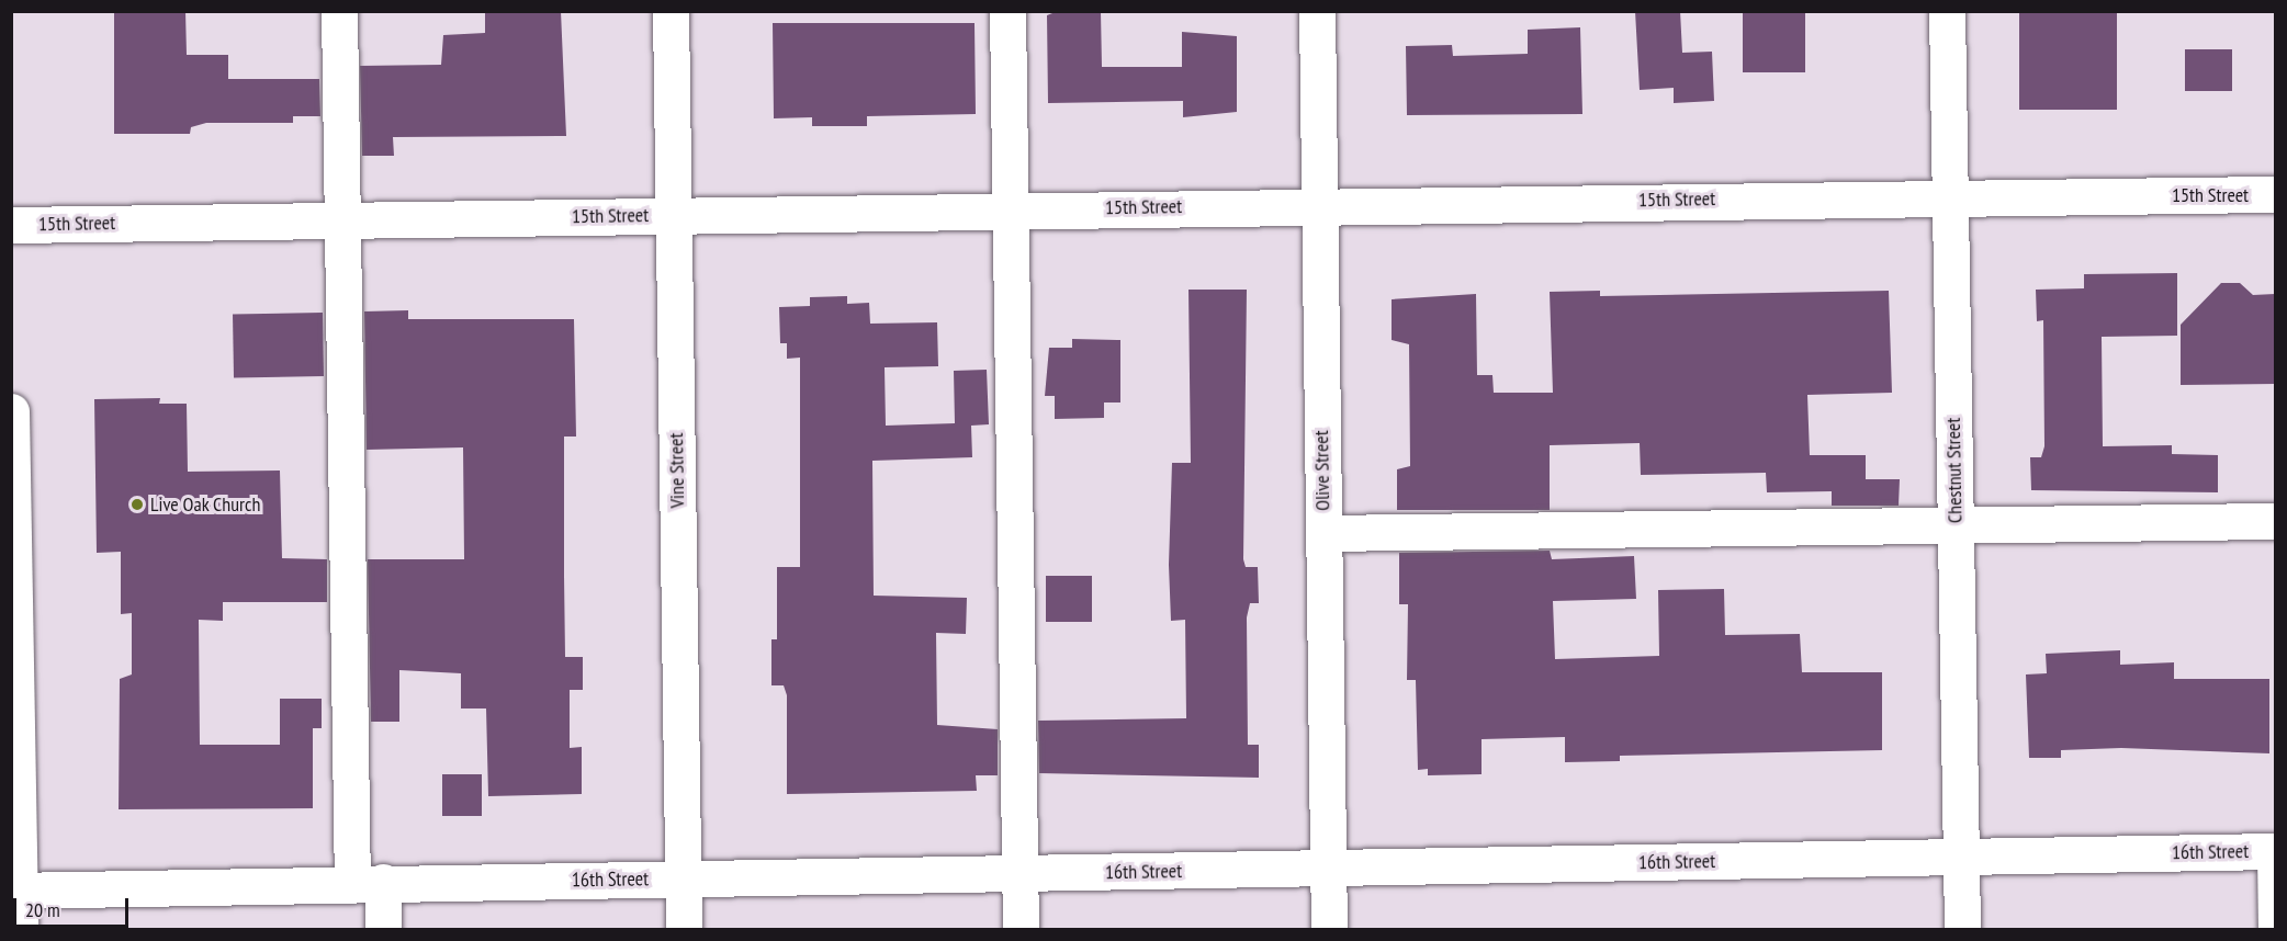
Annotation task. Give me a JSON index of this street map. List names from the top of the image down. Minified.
{"streets":{"street":["15th Street","Vine Street","Olive Street","Chestnut Street","16th Street"]},"crossings":[["15th Street","Vine Street"],["15th Street","Olive Street"],["15th Street","Chestnut Street"],["Vine Street","16th Street"],["Olive Street","16th Street"],["Chestnut Street","16th Street"]],"places":["Live Oak Church"],"scale_bar":"20 m"}
